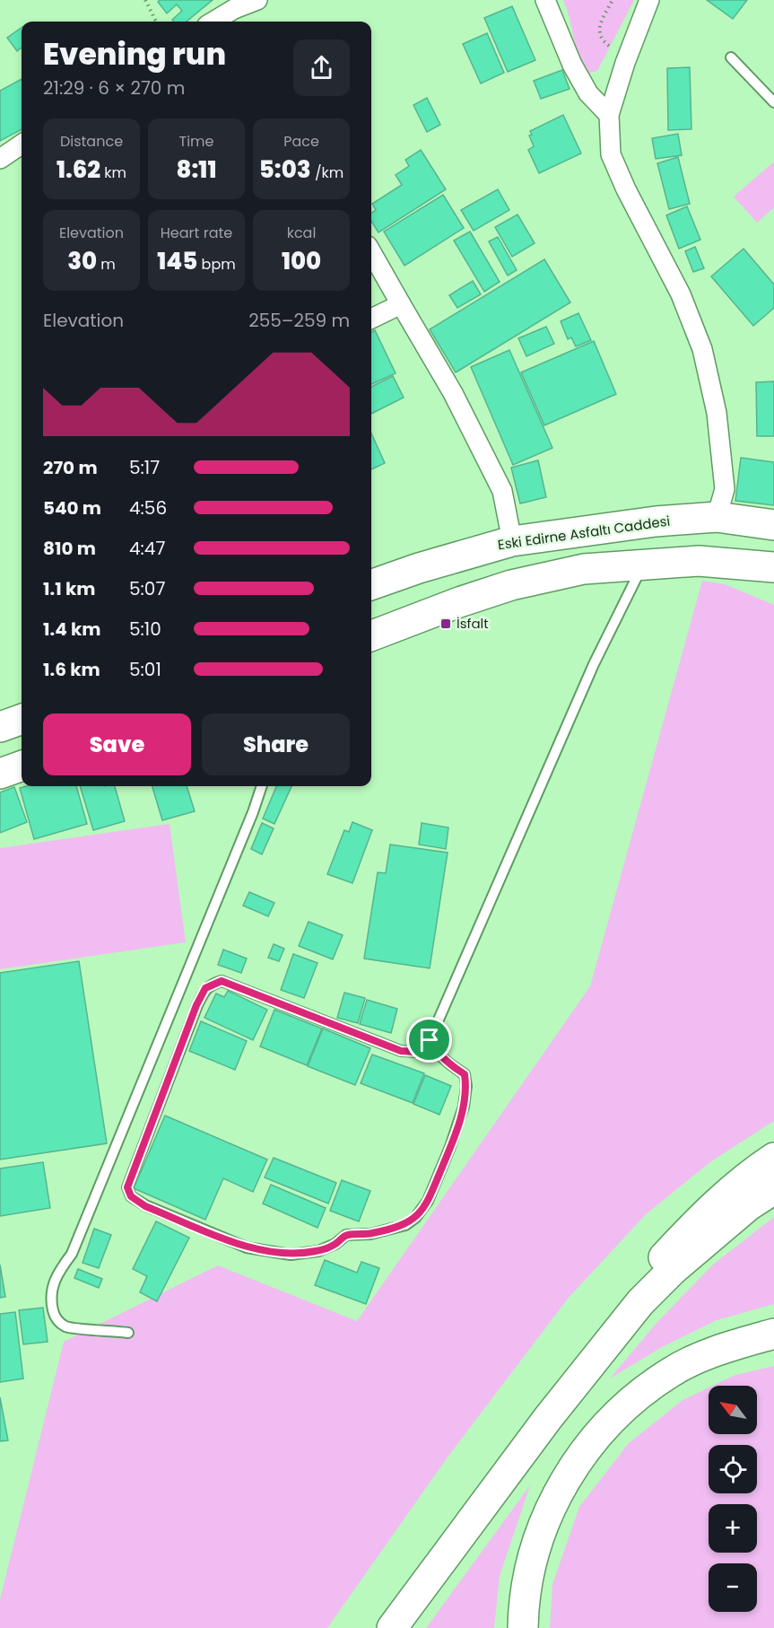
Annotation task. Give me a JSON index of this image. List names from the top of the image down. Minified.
{"streets":{"main road":["Eski Edirne Asfaltı Caddesi"]},"places":{"transit":["İsfalt"]},"north":"top left","page":{"heading":["Evening run","21:29 · 6 × 270 m"],"stats":[["Distance","1.62 km"],["Time","8:11"],["Pace","5:03 /km"],["Elevation","30 m"],["Heart rate","145 bpm"],["kcal","100"]],"chart":["Elevation","255–259 m"],"list":[{"name":"270 m","note":"5:17"},{"name":"540 m","note":"4:56"},{"name":"810 m","note":"4:47"},{"name":"1.1 km","note":"5:07"},{"name":"1.4 km","note":"5:10"},{"name":"1.6 km","note":"5:01"}],"buttons":["Save","Share"],"map_buttons":["+","−"]}}
